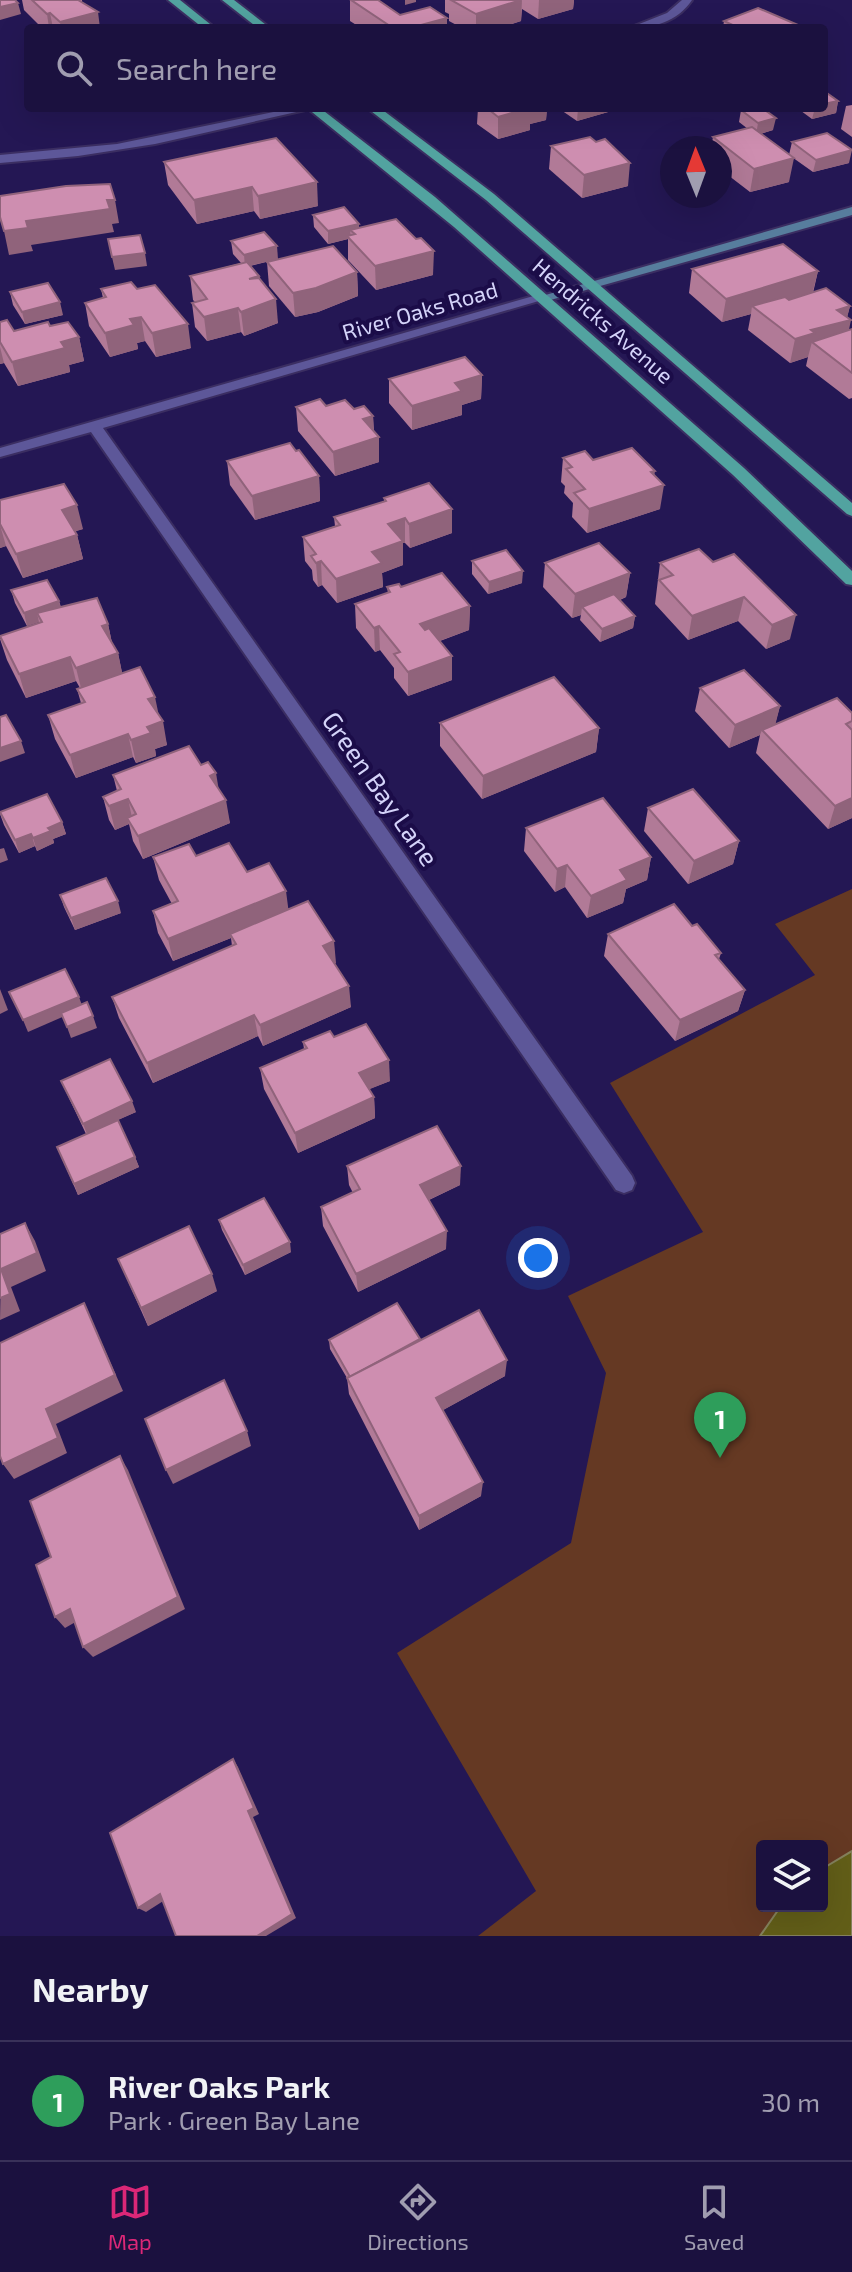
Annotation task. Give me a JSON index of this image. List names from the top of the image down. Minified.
{"streets":{"main road":["Hendricks Avenue"],"street":["River Oaks Road","Green Bay Lane"]},"crossings":[["River Oaks Road","Hendricks Avenue"],["River Oaks Road","Green Bay Lane"]],"north":"top","page":{"search":"Search here","pins":"1","heading":"Nearby","list":[{"mark":"1","name":"River Oaks Park","note":"Park · Green Bay Lane","value":"30 m"}],"nav":["Map","Directions","Saved"]}}
